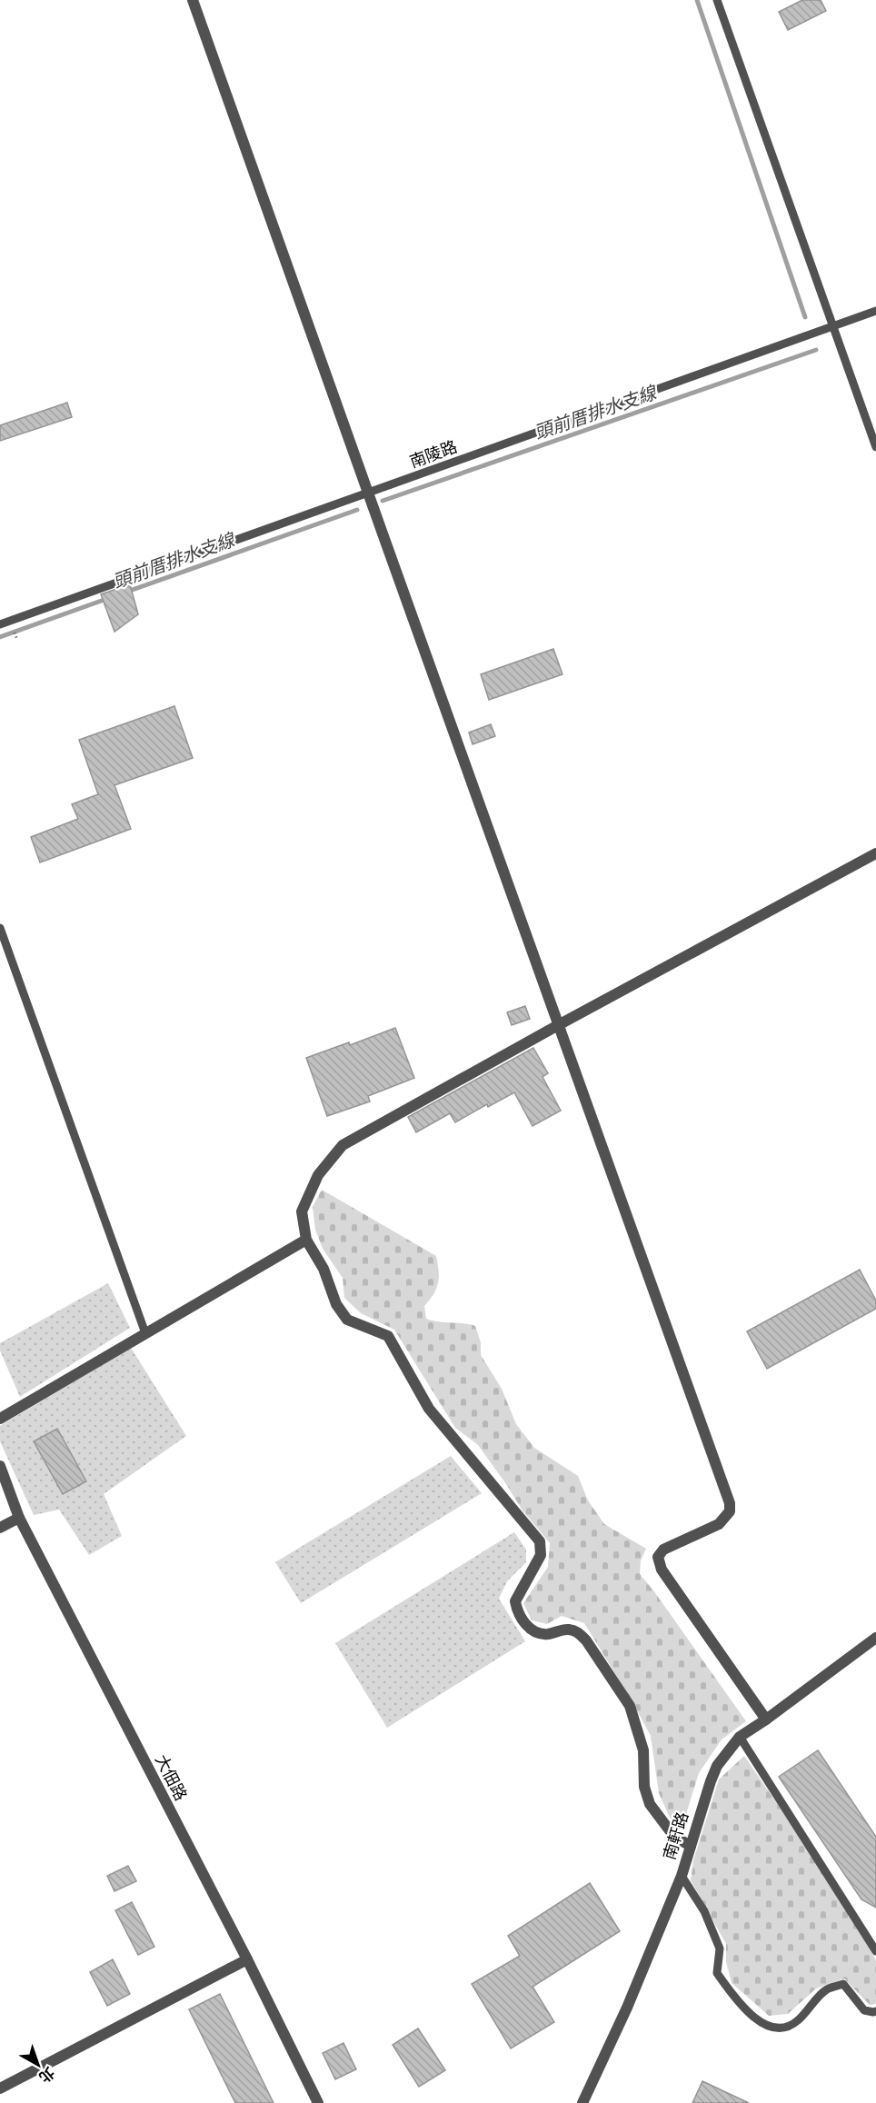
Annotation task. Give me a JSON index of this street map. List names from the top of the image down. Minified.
{"streets":{"street":["大佃路","南軒路"],"lane":["南陵路"]},"water":["頭前厝排水支線"],"north":"bottom right"}
